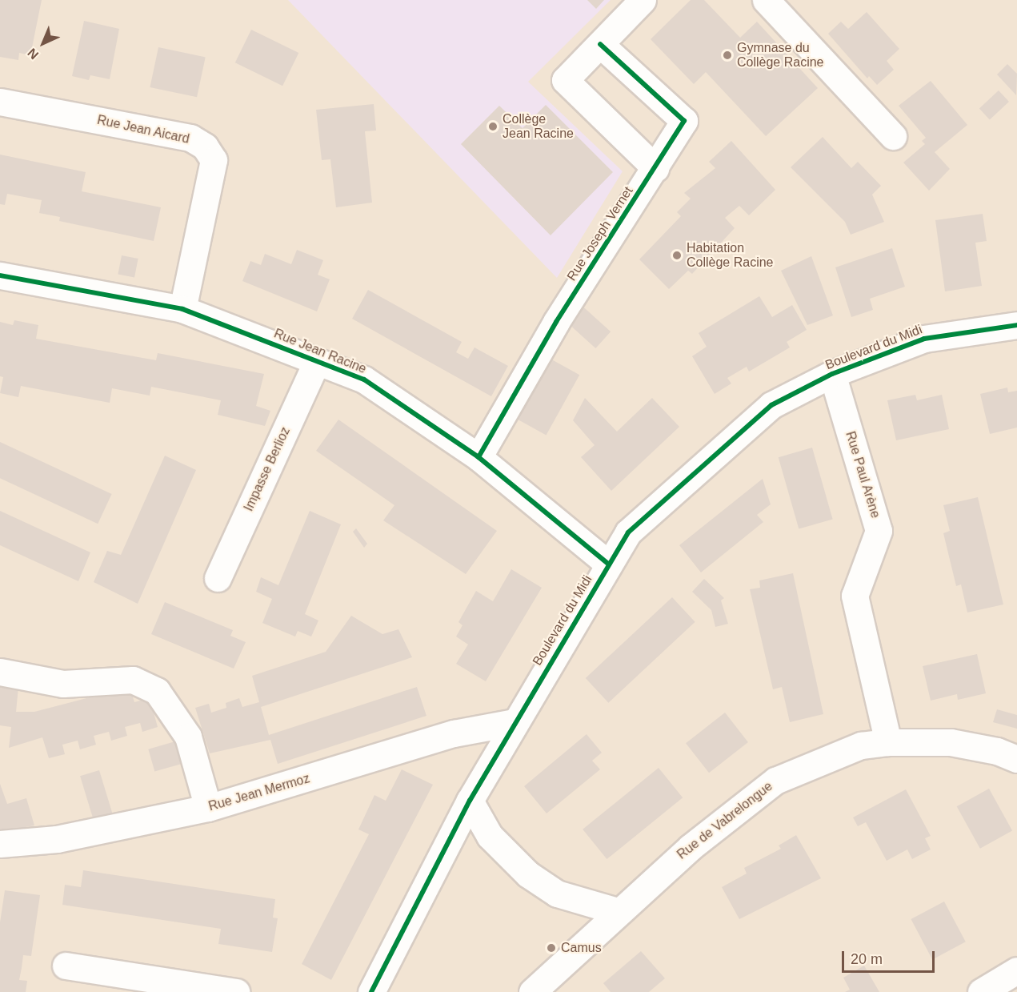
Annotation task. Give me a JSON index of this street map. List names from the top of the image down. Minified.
{"streets":{"street":["Rue Jean Aicard","Rue Joseph Vernet","Boulevard du Midi","Rue Jean Racine","Impasse Berlioz","Rue Paul Arène","Rue Jean Mermoz","Rue de Vabrelongue"]},"crossings":[["Rue Jean Aicard","Rue Jean Racine"],["Rue Joseph Vernet","Rue Jean Racine"],["Boulevard du Midi","Rue Jean Racine"],["Boulevard du Midi","Rue Paul Arène"],["Boulevard du Midi","Rue Jean Mermoz"],["Rue Jean Racine","Impasse Berlioz"],["Rue Paul Arène","Rue de Vabrelongue"]],"places":["Gymnase du Collège Racine","Collège Jean Racine","Habitation Collège Racine","Camus"],"scale_bar":"20 m","north":"bottom left"}
